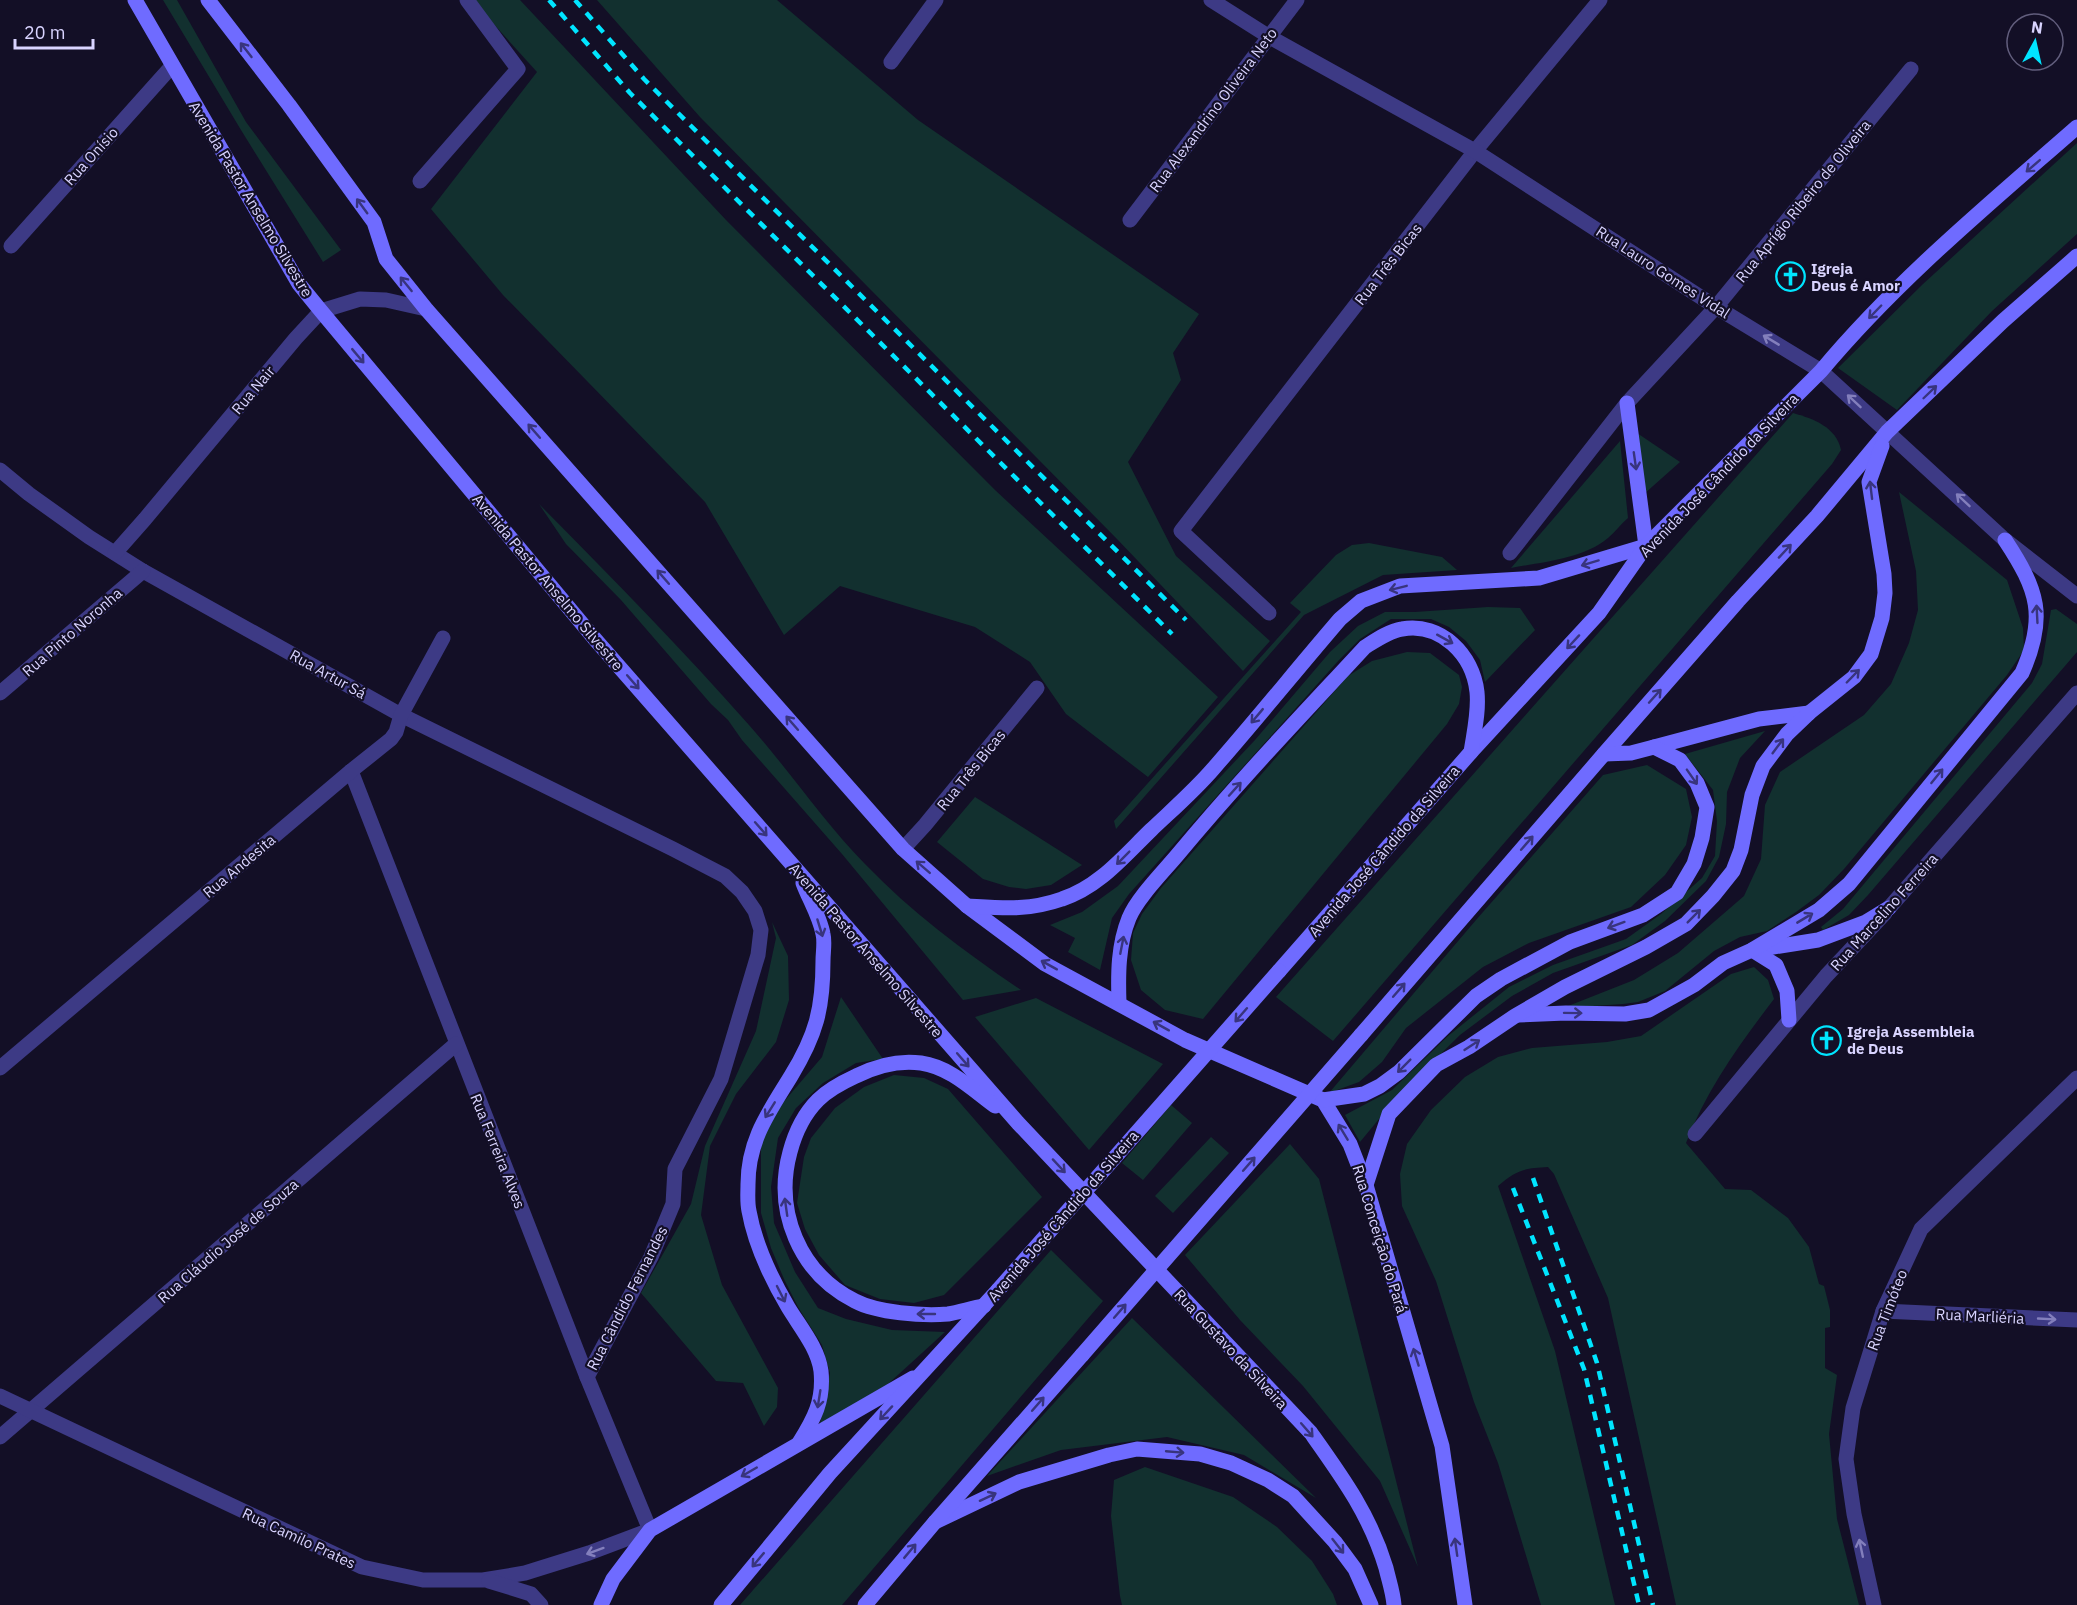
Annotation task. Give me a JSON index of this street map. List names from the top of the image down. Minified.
{"streets":{"main road":["Avenida Pastor Anselmo Silvestre","Avenida José Cândido da Silveira","Rua Conceição do Pará","Rua Gustavo da Silveira"],"street":["Rua Alexandrino Oliveira Neto","Rua Onísio","Rua Aprígio Ribeiro de Oliveira","Rua Três Bicas","Rua Lauro Gomes Vidal","Rua Nair","Rua Pinto Noronha","Rua Artur Sá","Rua Andesita","Rua Marcelino Ferreira","Rua Ferreira Alves","Rua Cláudio José de Souza","Rua Cândido Fernandes","Rua Timóteo","Rua Marliéria","Rua Camilo Prates"]},"crossings":[["Rua Alexandrino Oliveira Neto","Rua Lauro Gomes Vidal"],["Rua Onísio","Avenida Pastor Anselmo Silvestre"],["Avenida Pastor Anselmo Silvestre","Rua Nair"],["Avenida Pastor Anselmo Silvestre","Rua Gustavo da Silveira"],["Rua Aprígio Ribeiro de Oliveira","Rua Lauro Gomes Vidal"],["Rua Três Bicas","Rua Lauro Gomes Vidal"],["Rua Lauro Gomes Vidal","Avenida José Cândido da Silveira"],["Rua Nair","Rua Artur Sá"],["Rua Pinto Noronha","Rua Artur Sá"],["Rua Artur Sá","Rua Andesita"],["Rua Artur Sá","Rua Cândido Fernandes"],["Rua Andesita","Rua Ferreira Alves"],["Rua Ferreira Alves","Rua Cláudio José de Souza"],["Rua Ferreira Alves","Rua Cândido Fernandes"],["Rua Ferreira Alves","Rua Camilo Prates"],["Rua Cláudio José de Souza","Rua Camilo Prates"],["Rua Timóteo","Rua Marliéria"]],"one_way":["Rua Lauro Gomes Vidal","Rua Conceição do Pará","Rua Timóteo","Rua Marliéria","Rua Gustavo da Silveira"],"places":{"church":["Igreja Deus é Amor","Igreja Assembleia de Deus"]},"scale_bar":"20 m","north":"top"}
